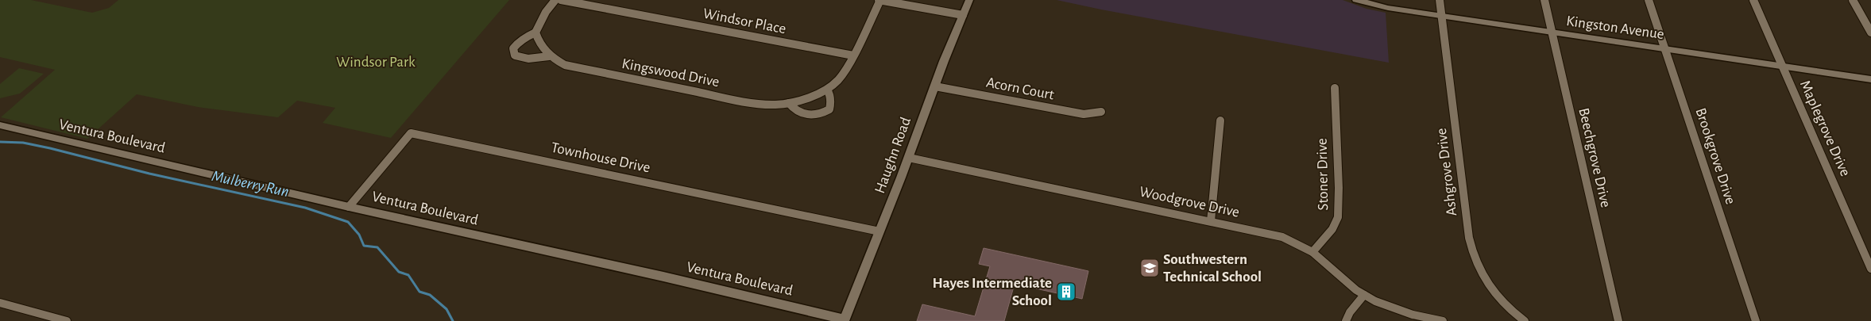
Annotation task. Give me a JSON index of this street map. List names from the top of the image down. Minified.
{"streets":{"street":["Windsor Place","Kingston Avenue","Kingswood Drive","Acorn Court","Maplegrove Drive","Ventura Boulevard","Haughn Road","Brookgrove Drive","Townhouse Drive","Beechgrove Drive","Ashgrove Drive","Stoner Drive","Woodgrove Drive"]},"crossings":[["Windsor Place","Kingswood Drive"],["Kingston Avenue","Maplegrove Drive"],["Kingston Avenue","Brookgrove Drive"],["Kingston Avenue","Beechgrove Drive"],["Kingston Avenue","Ashgrove Drive"],["Acorn Court","Haughn Road"],["Ventura Boulevard","Haughn Road"],["Ventura Boulevard","Townhouse Drive"],["Haughn Road","Townhouse Drive"],["Haughn Road","Woodgrove Drive"],["Stoner Drive","Woodgrove Drive"]],"water":["Mulberry Run"],"parks":["Windsor Park"],"places":{"school or university":["Southwestern Technical School"],"building":["Hayes Intermediate School"]}}
